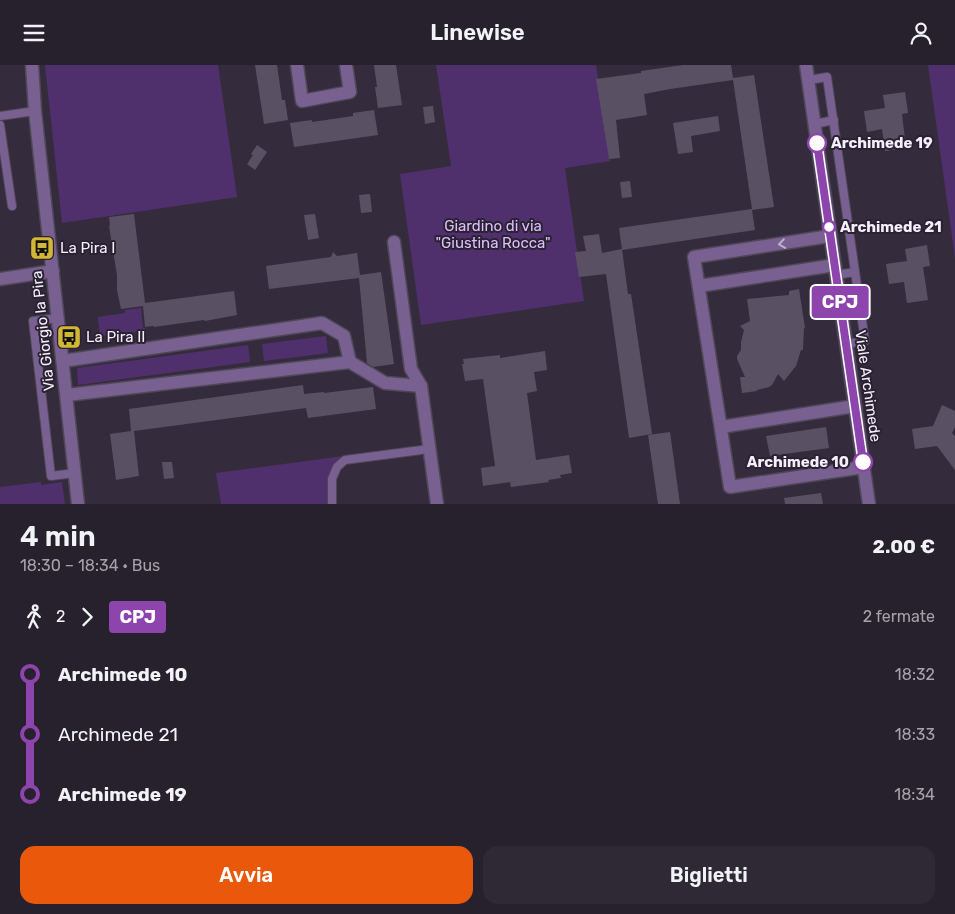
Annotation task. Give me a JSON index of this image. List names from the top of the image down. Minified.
{"streets":{"street":["Via Giorgio la Pira","Viale Archimede"]},"parks":["Giardino di via \"Giustina Rocca\""],"places":{"other":["Archimede 19","Archimede 21","Archimede 10"],"bus stop":["La Pira I","La Pira II"]},"lines":["bus line CPJ"],"page":{"header":"Linewise","on_map":"CPJ","heading":["4 min","18:30 – 18:34 · Bus","2.00 €"],"legs":["2","CPJ","2 fermate"],"list":[{"name":"Archimede 10","value":"18:32"},{"name":"Archimede 21","value":"18:33"},{"name":"Archimede 19","value":"18:34"}],"buttons":["Avvia","Biglietti"]}}
